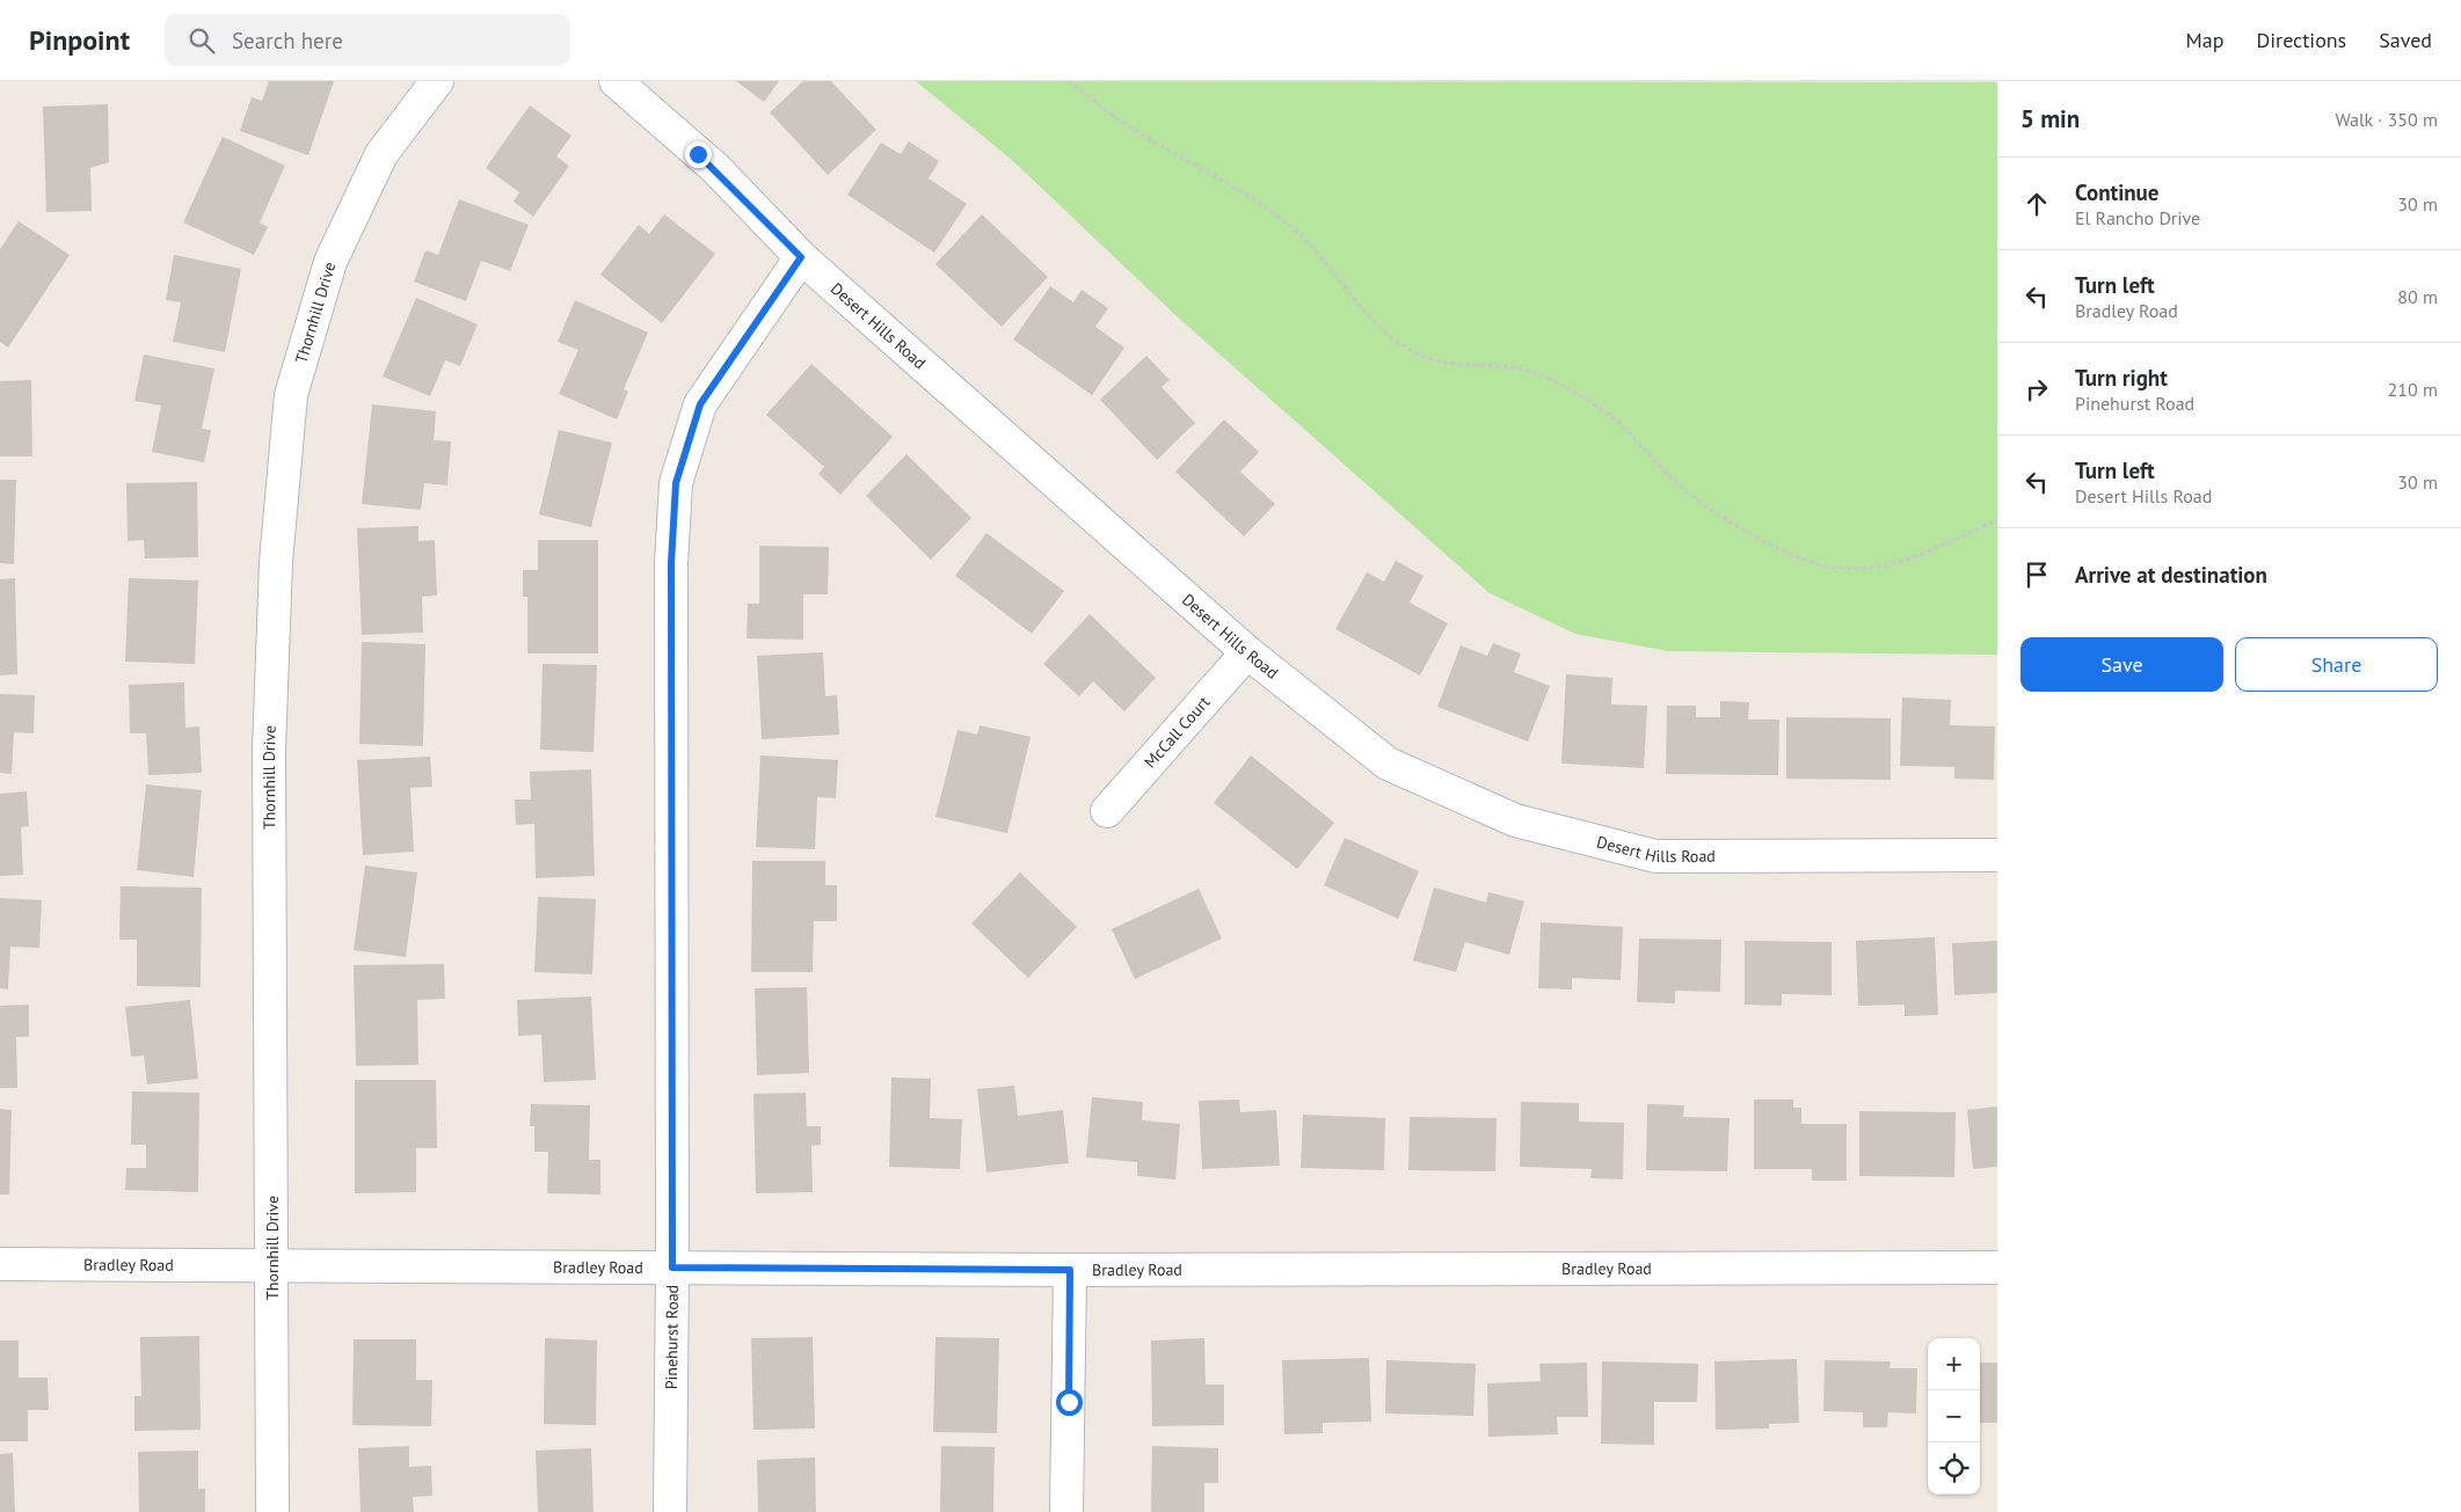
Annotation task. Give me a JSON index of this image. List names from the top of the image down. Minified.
{"streets":{"street":["Thornhill Drive","Desert Hills Road","McCall Court","Bradley Road","Pinehurst Road"]},"crossings":[["Thornhill Drive","Bradley Road"],["Desert Hills Road","McCall Court"],["Desert Hills Road","Pinehurst Road"],["Bradley Road","Pinehurst Road"]],"page":{"header":"Pinpoint","search":"Search here","nav":["Map","Directions","Saved"],"heading":["5 min","Walk · 350 m"],"list":[["Continue","El Rancho Drive","30 m"],["Turn left","Bradley Road","80 m"],["Turn right","Pinehurst Road","210 m"],["Turn left","Desert Hills Road","30 m"],"Arrive at destination"],"buttons":["Save","Share"],"map_buttons":["+","−"]}}
